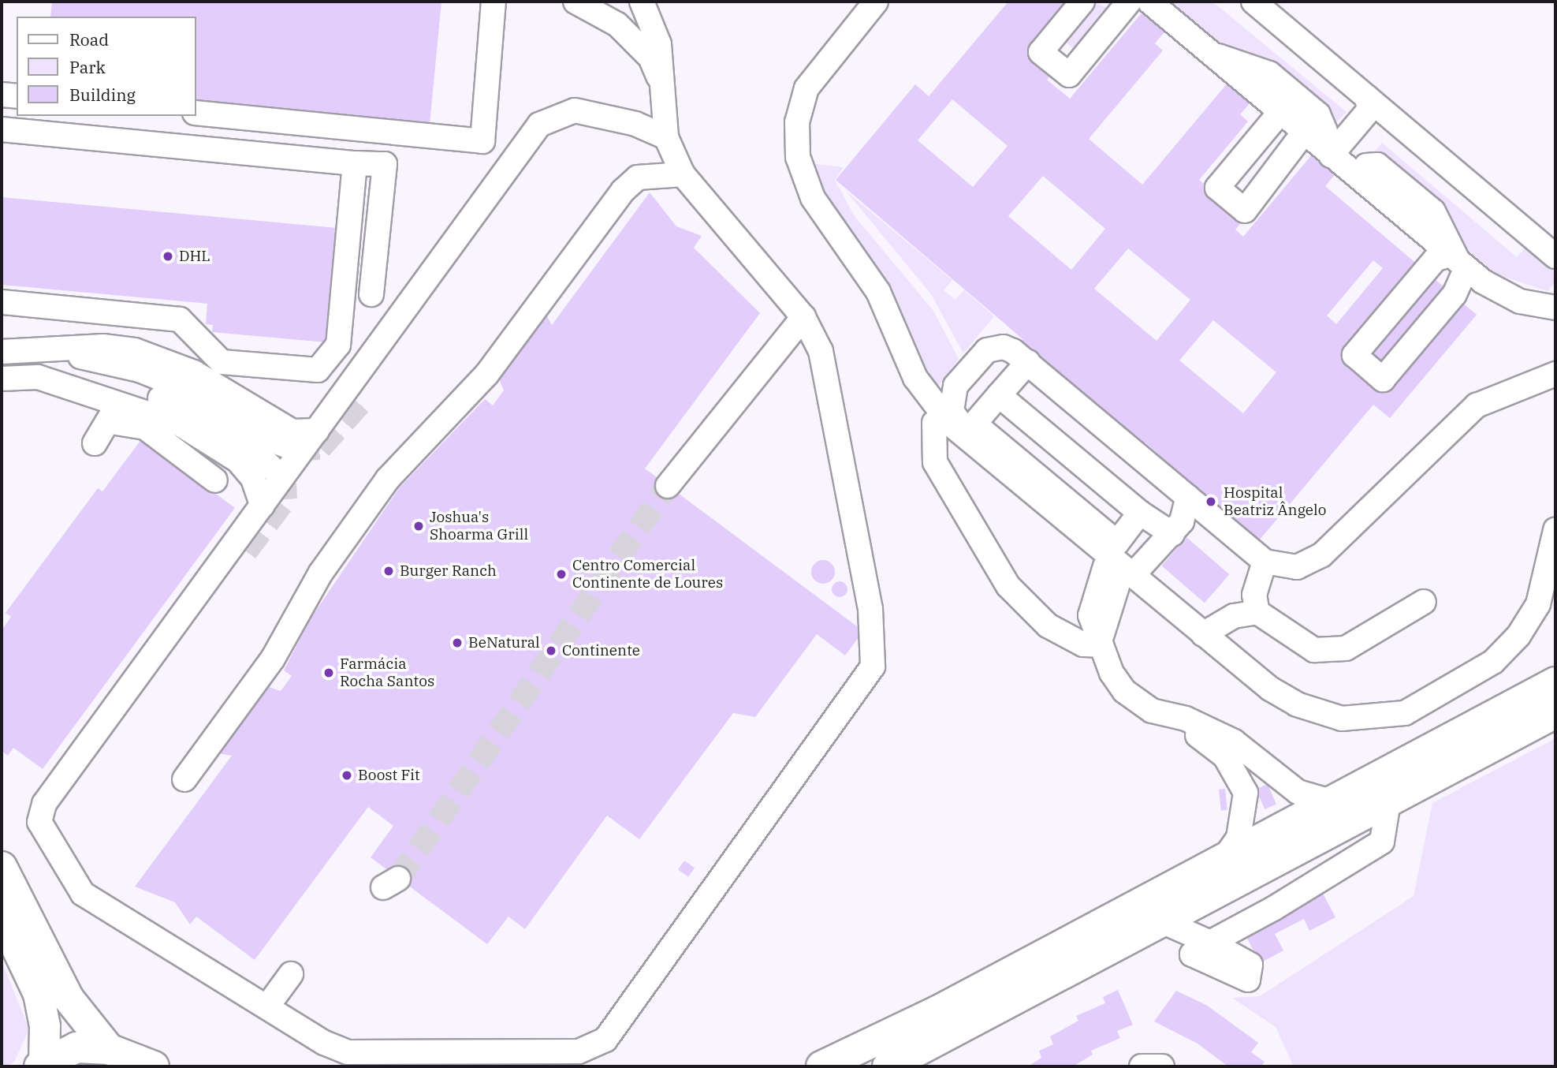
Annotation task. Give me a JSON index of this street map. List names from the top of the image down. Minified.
{"places":["DHL","Hospital Beatriz Ângelo","Joshua's Shoarma Grill","Burger Ranch","Centro Comercial Continente de Loures","BeNatural","Continente","Farmácia Rocha Santos","Boost Fit"],"legend":["Road","Park","Building"]}
